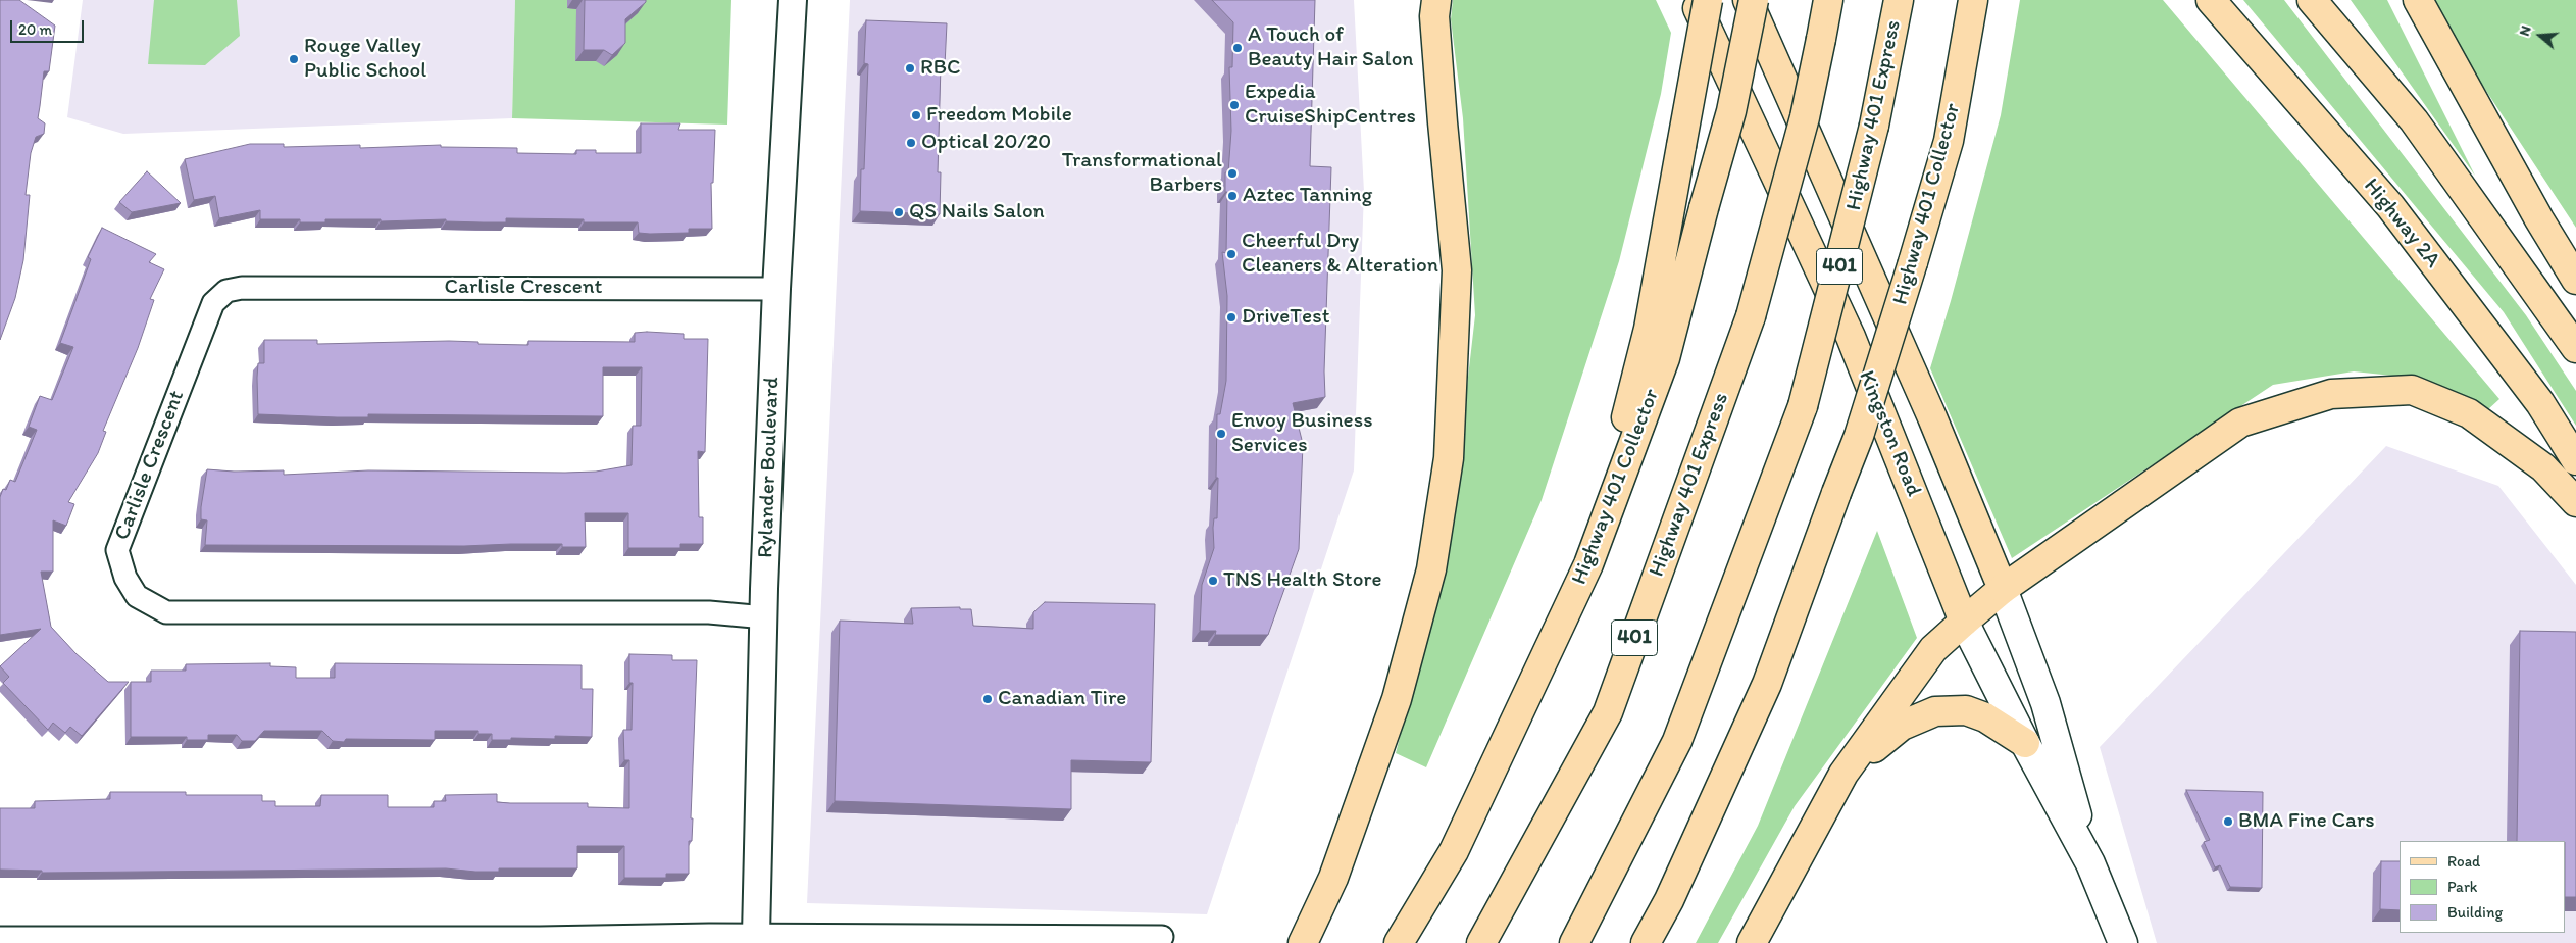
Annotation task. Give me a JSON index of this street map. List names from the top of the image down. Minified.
{"streets":{"main road":["Highway 401 Express","Highway 401 Collector","Highway 2A","401","Kingston Road"],"street":["Carlisle Crescent","Rylander Boulevard"]},"crossings":[["Carlisle Crescent","Rylander Boulevard"]],"places":["A Touch of Beauty Hair Salon","Rouge Valley Public School","RBC","Expedia CruiseShipCentres","Freedom Mobile","Optical 20/20","Transformational Barbers","Aztec Tanning","QS Nails Salon","Cheerful Dry Cleaners & Alteration","DriveTest","Envoy Business Services","TNS Health Store","Canadian Tire","BMA Fine Cars"],"legend":["Road","Park","Building"],"scale_bar":"20 m","north":"left"}
